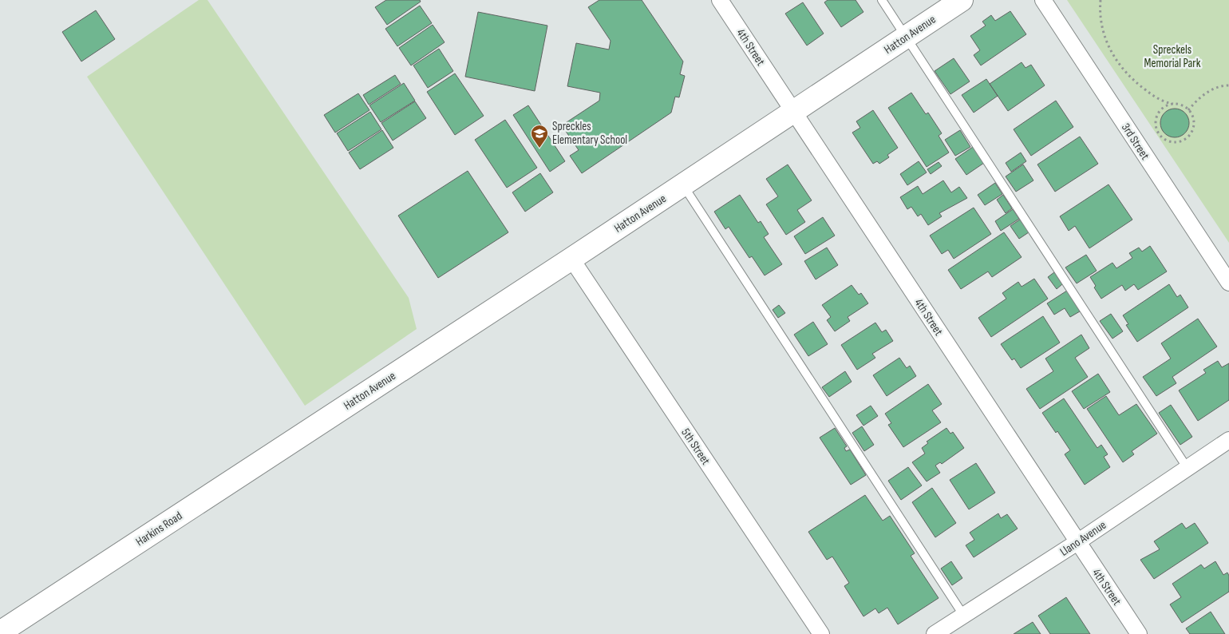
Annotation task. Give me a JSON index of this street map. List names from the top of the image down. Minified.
{"streets":{"street":["Hatton Avenue","4th Street","3rd Street","5th Street","Harkins Road","Llano Avenue"]},"crossings":[["Hatton Avenue","4th Street"],["Hatton Avenue","5th Street"],["Hatton Avenue","Harkins Road"],["4th Street","Llano Avenue"]],"parks":["Spreckels Memorial Park"],"places":{"school or university":["Spreckles Elementary School"]}}
